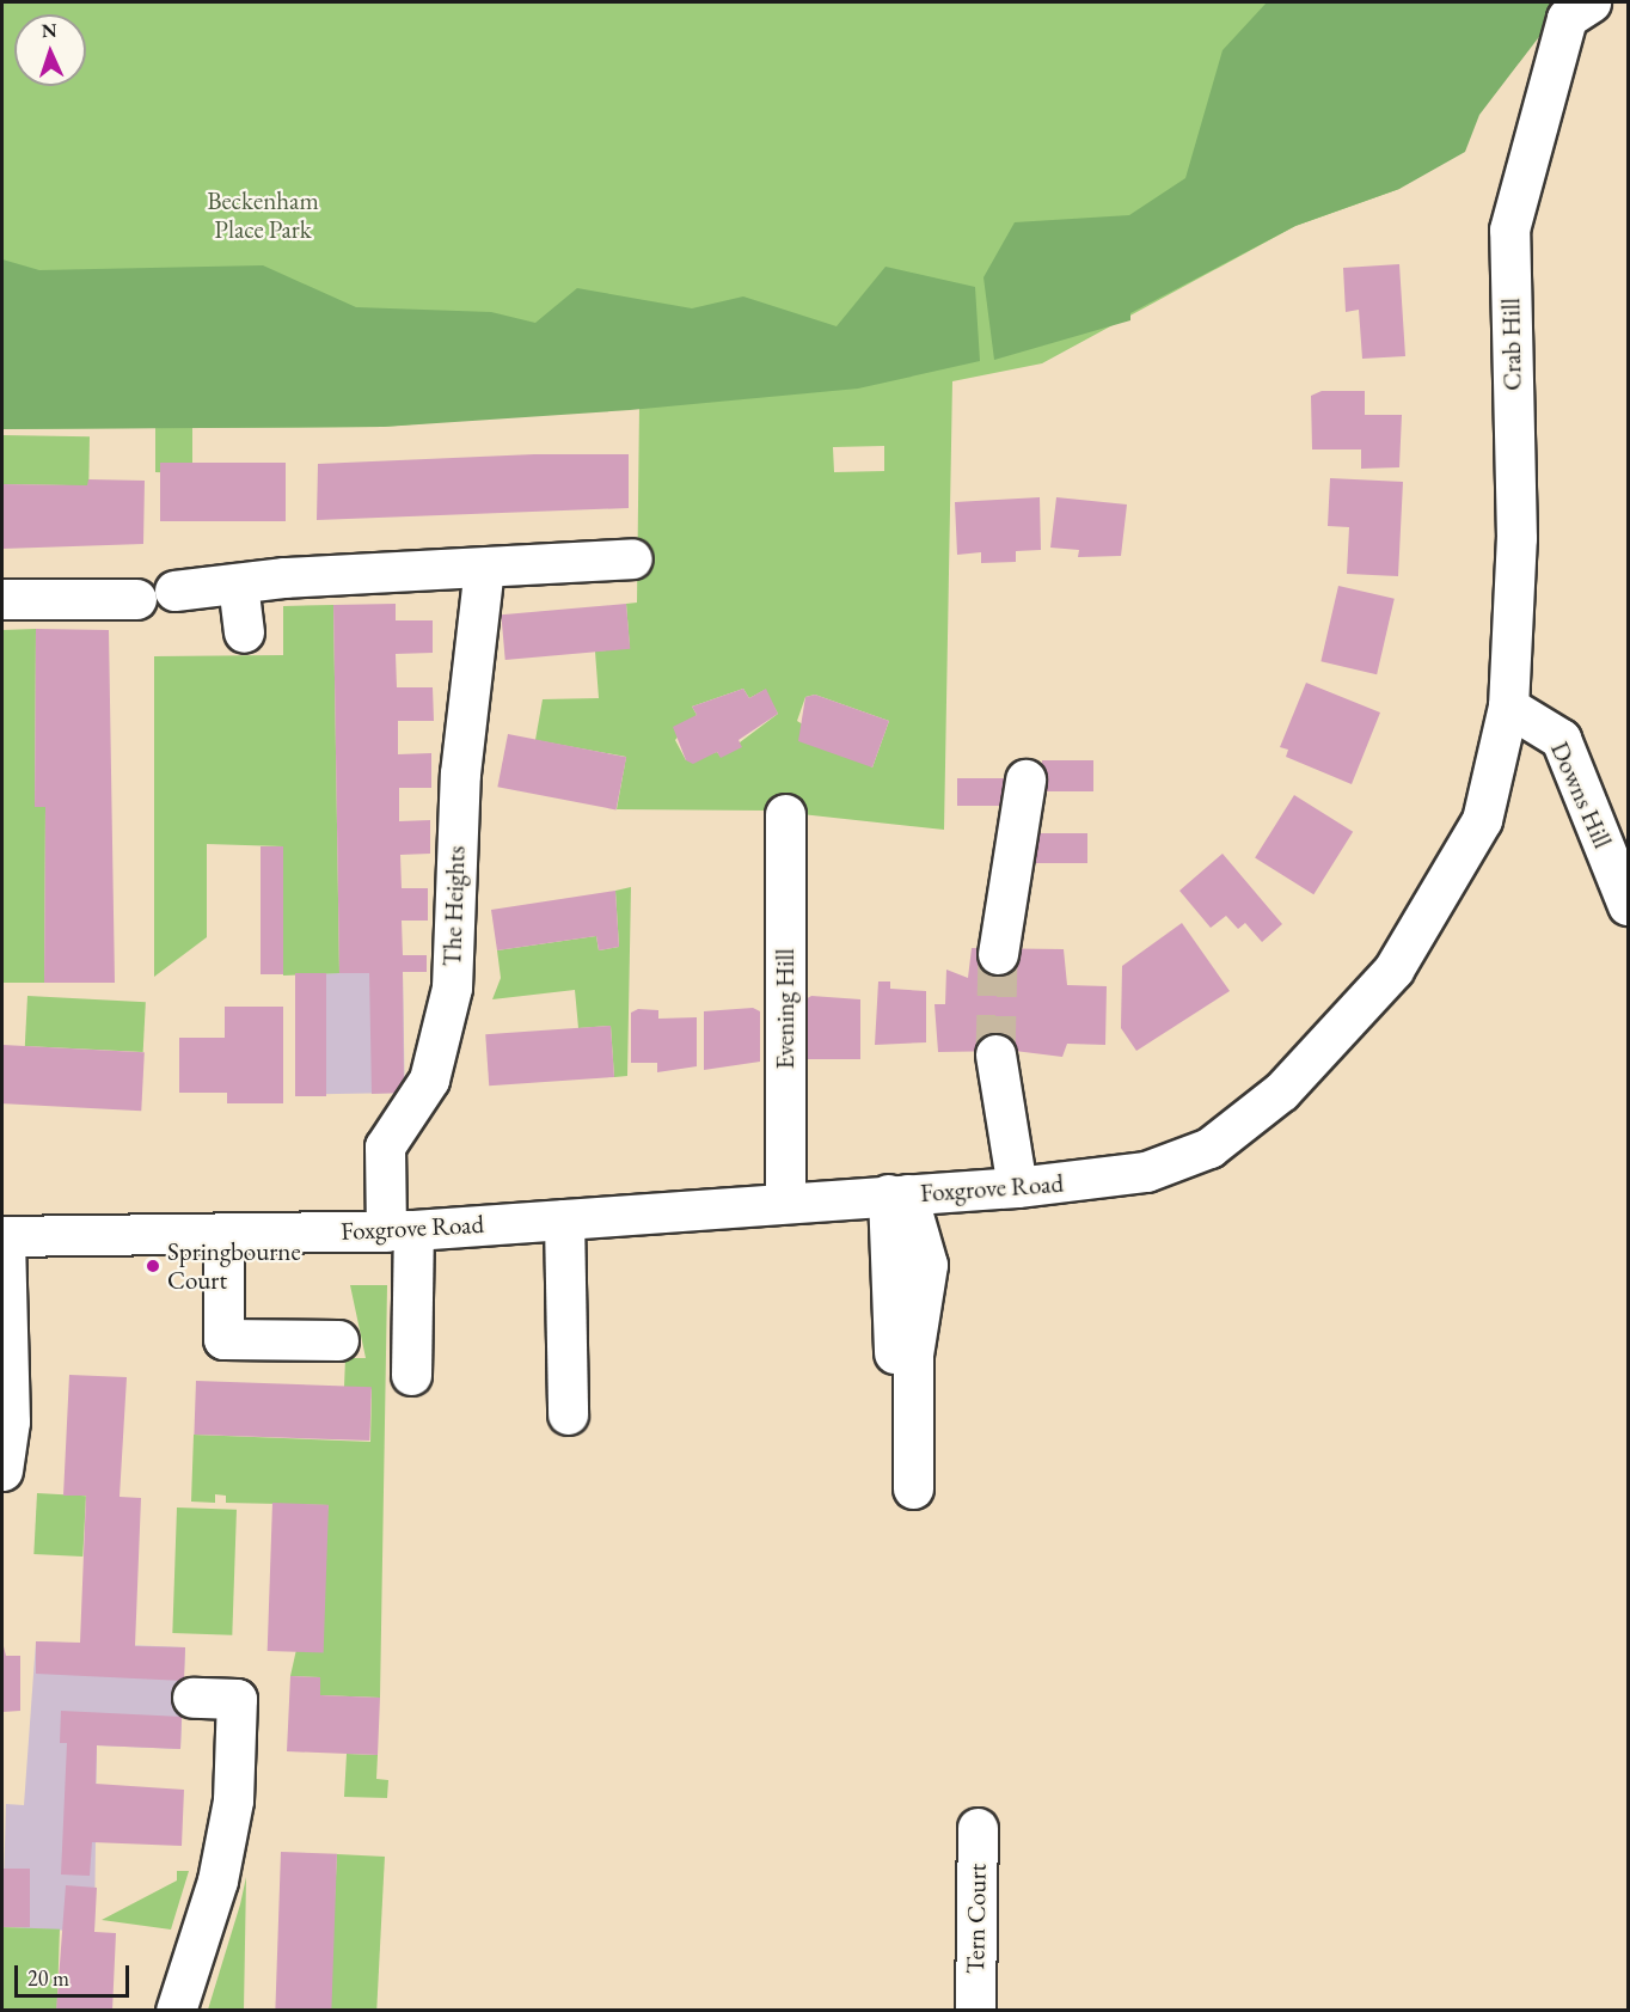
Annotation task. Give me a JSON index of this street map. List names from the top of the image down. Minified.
{"streets":{"street":["Crab Hill","Downs Hill","The Heights","Evening Hill","Foxgrove Road","Tern Court"]},"crossings":[["Crab Hill","Downs Hill"],["Crab Hill","Foxgrove Road"],["Downs Hill","Foxgrove Road"],["The Heights","Foxgrove Road"],["Evening Hill","Foxgrove Road"]],"parks":["Beckenham Place Park"],"places":["Springbourne Court"],"scale_bar":"20 m","north":"top"}
